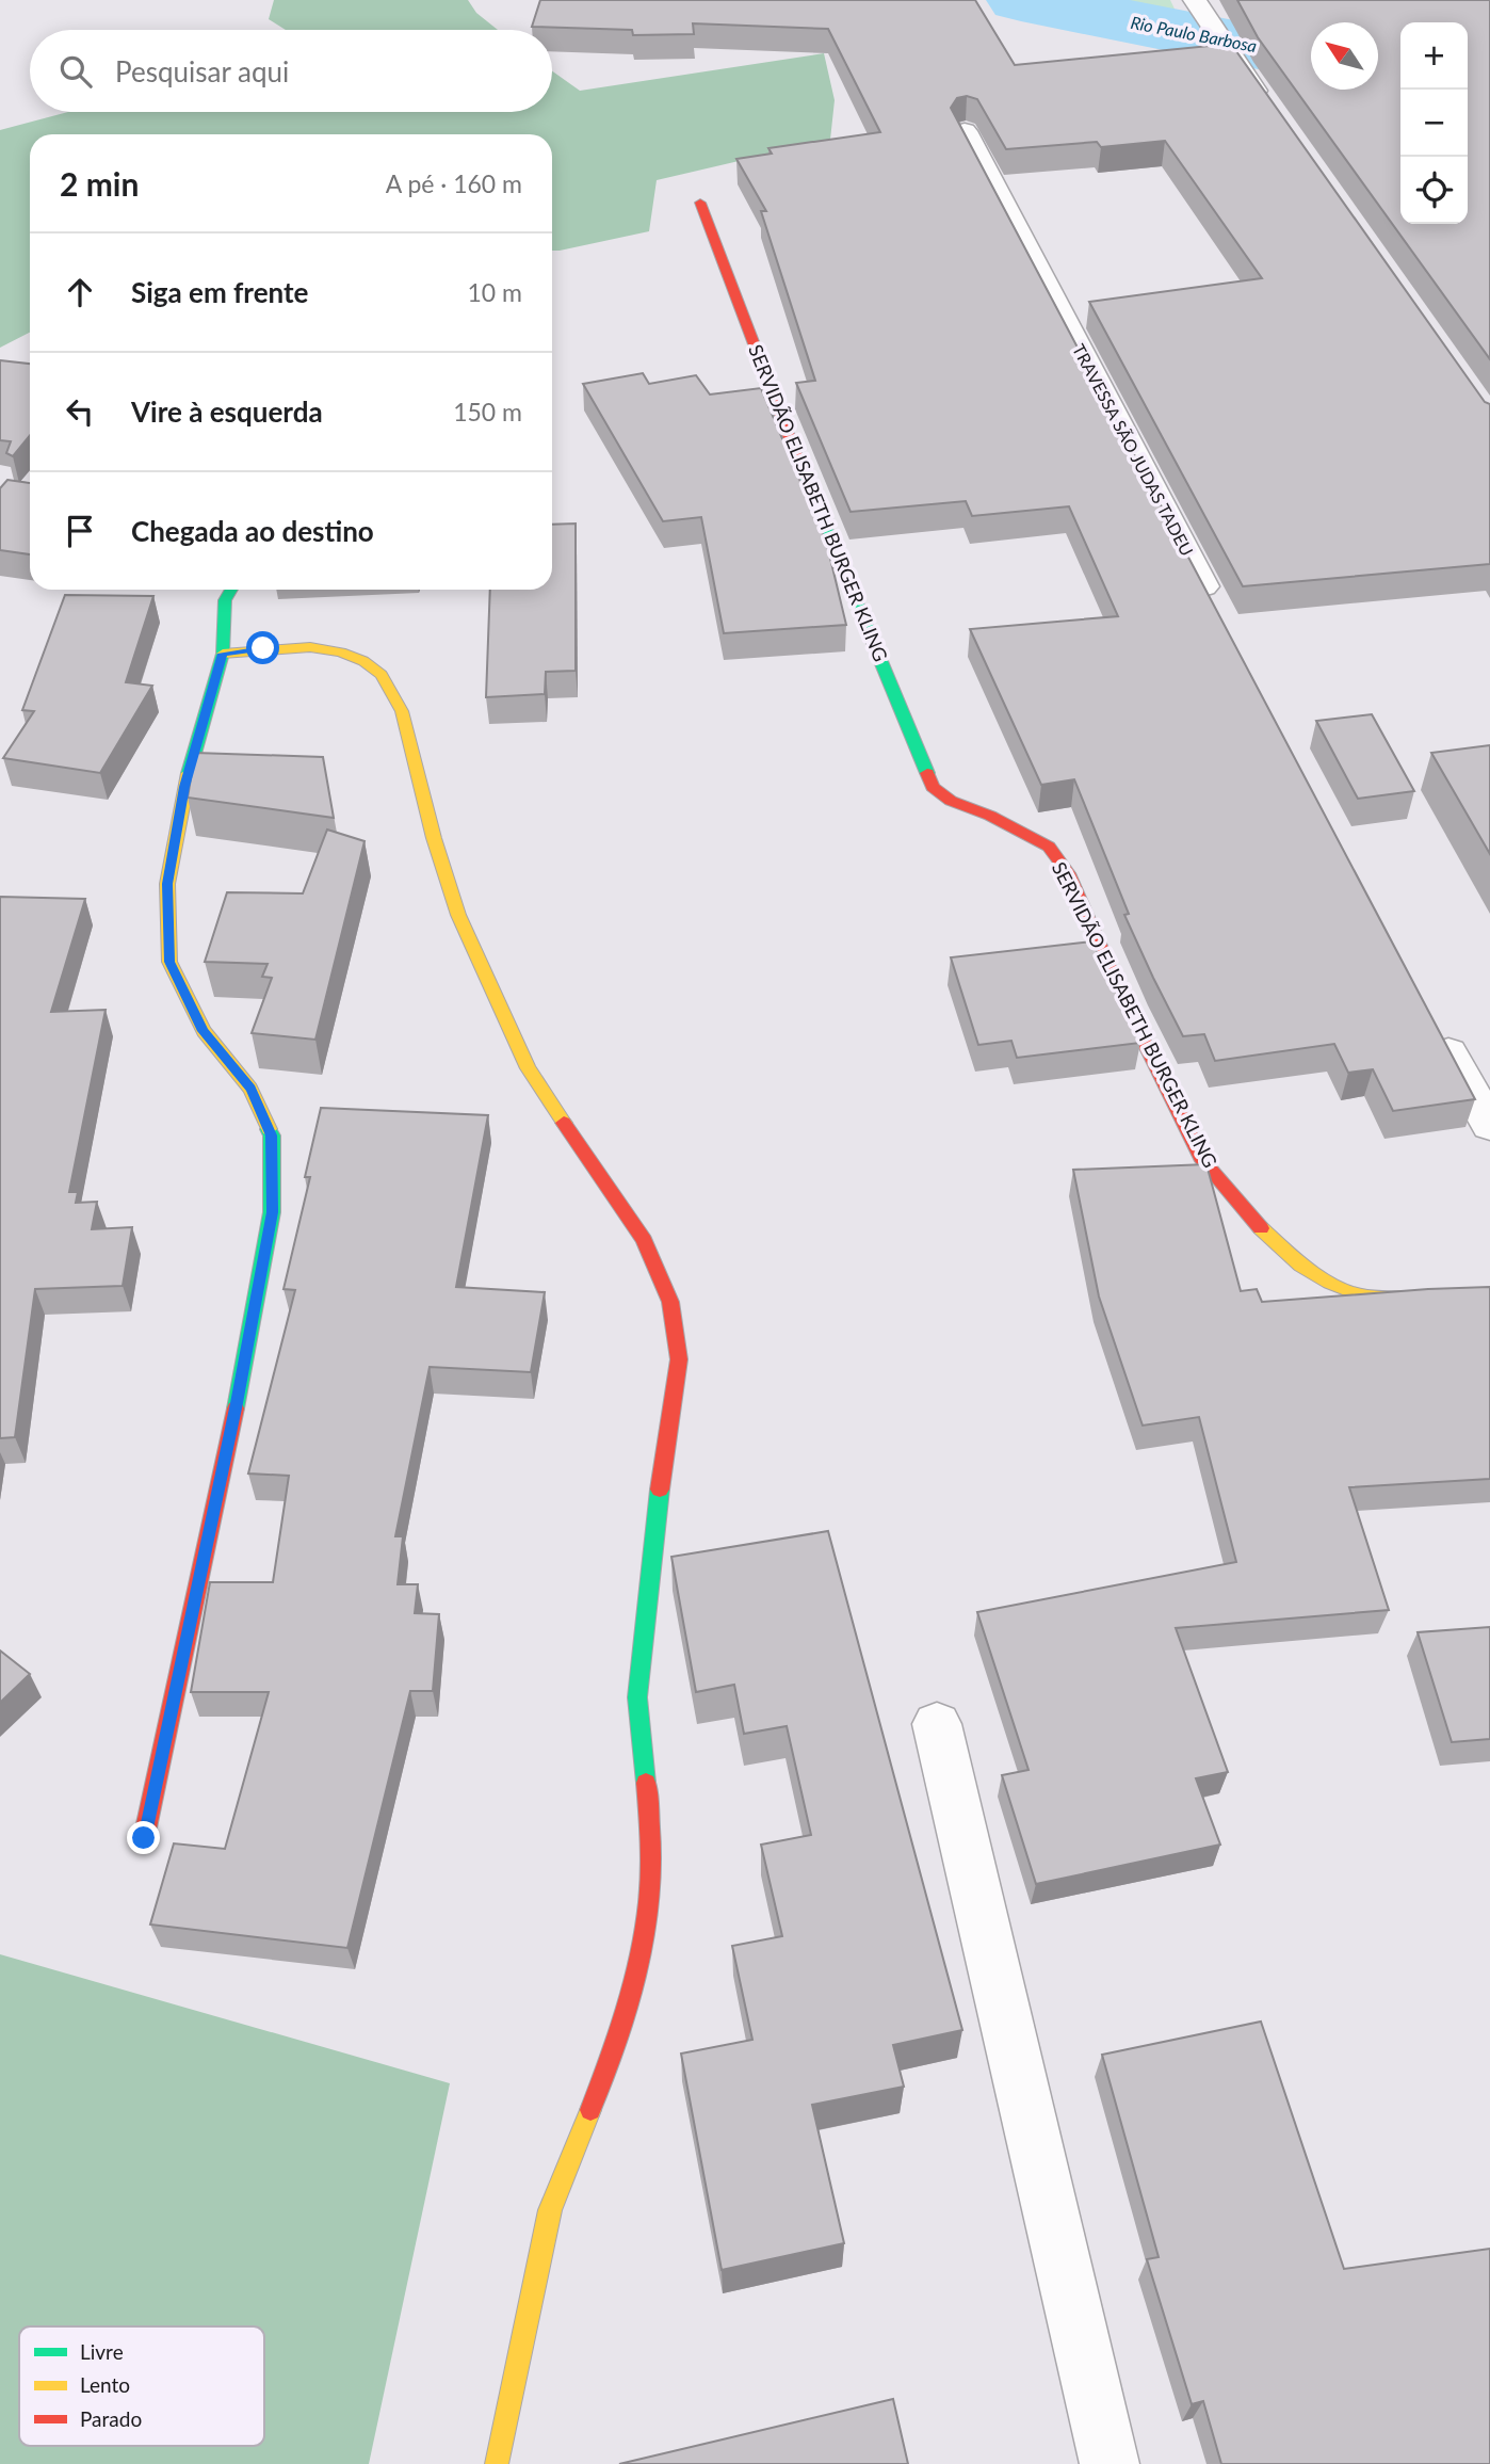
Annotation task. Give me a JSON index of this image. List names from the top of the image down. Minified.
{"streets":{"street":["TRAVESSA SÃO JUDAS TADEU","SERVIDÃO ELISABETH BURGER KLING"]},"water":["Rio Paulo Barbosa"],"legend":["Livre","Lento","Parado"],"north":"top left","page":{"map_buttons":["+","−"],"search":"Pesquisar aqui","heading":["2 min","A pé · 160 m"],"list":[["Siga em frente","10 m"],["Vire à esquerda","150 m"],"Chegada ao destino"]}}
